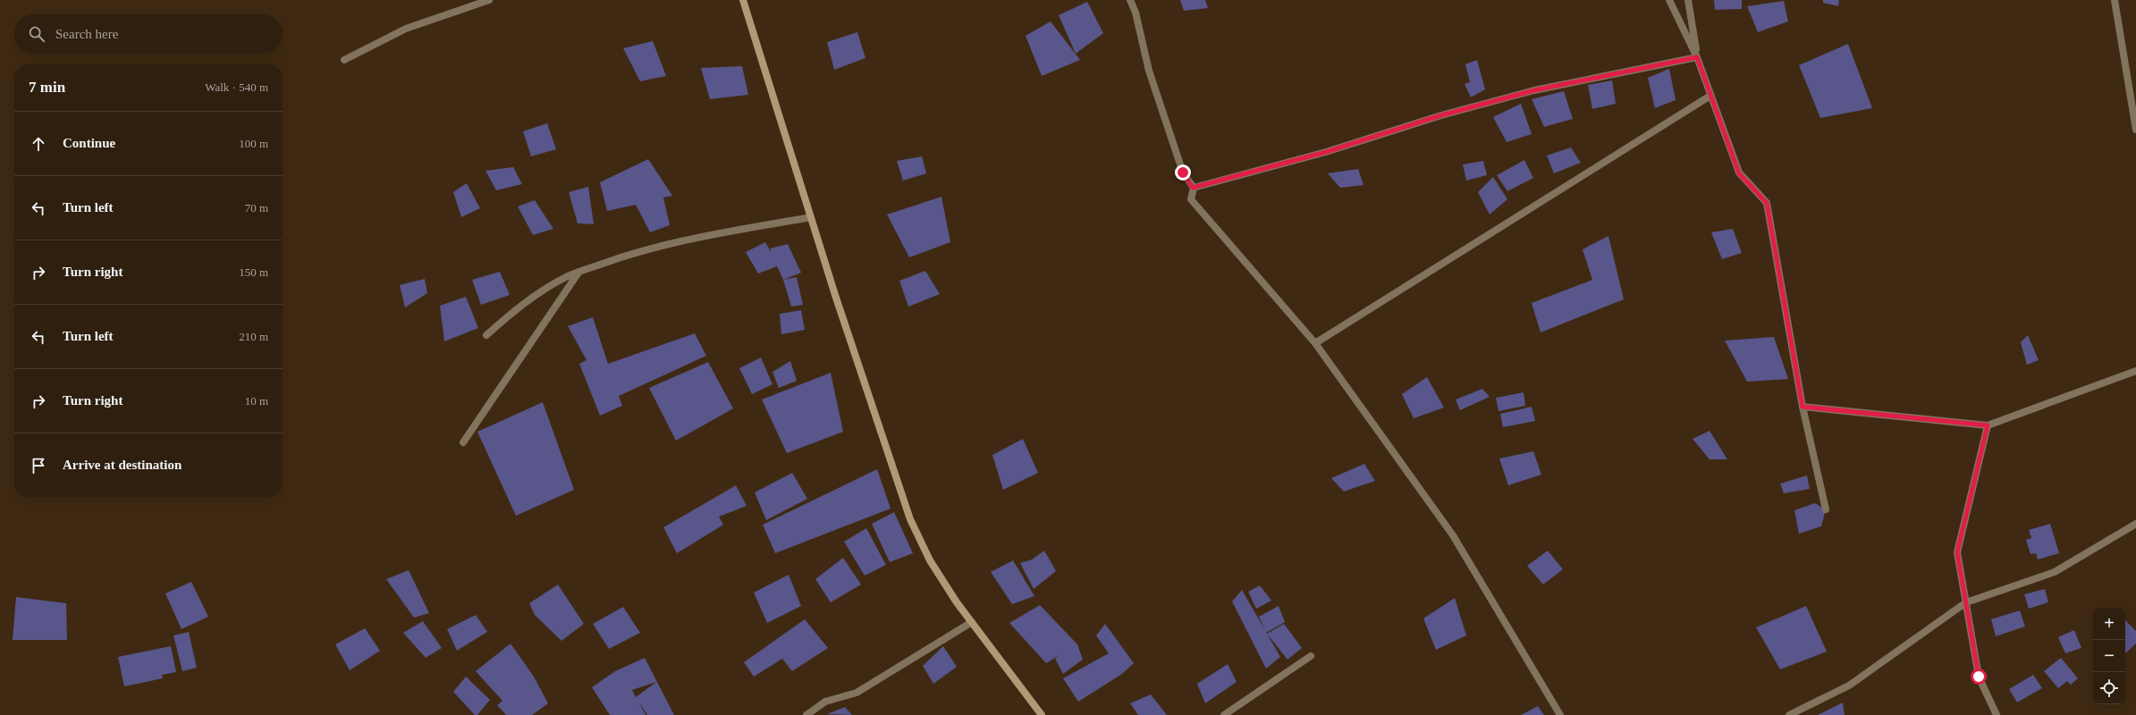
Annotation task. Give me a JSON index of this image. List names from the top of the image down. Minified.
{"page":{"search":"Search here","heading":["7 min","Walk · 540 m"],"list":[["Continue","100 m"],["Turn left","70 m"],["Turn right","150 m"],["Turn left","210 m"],["Turn right","10 m"],"Arrive at destination"],"map_buttons":["+","−"]}}
